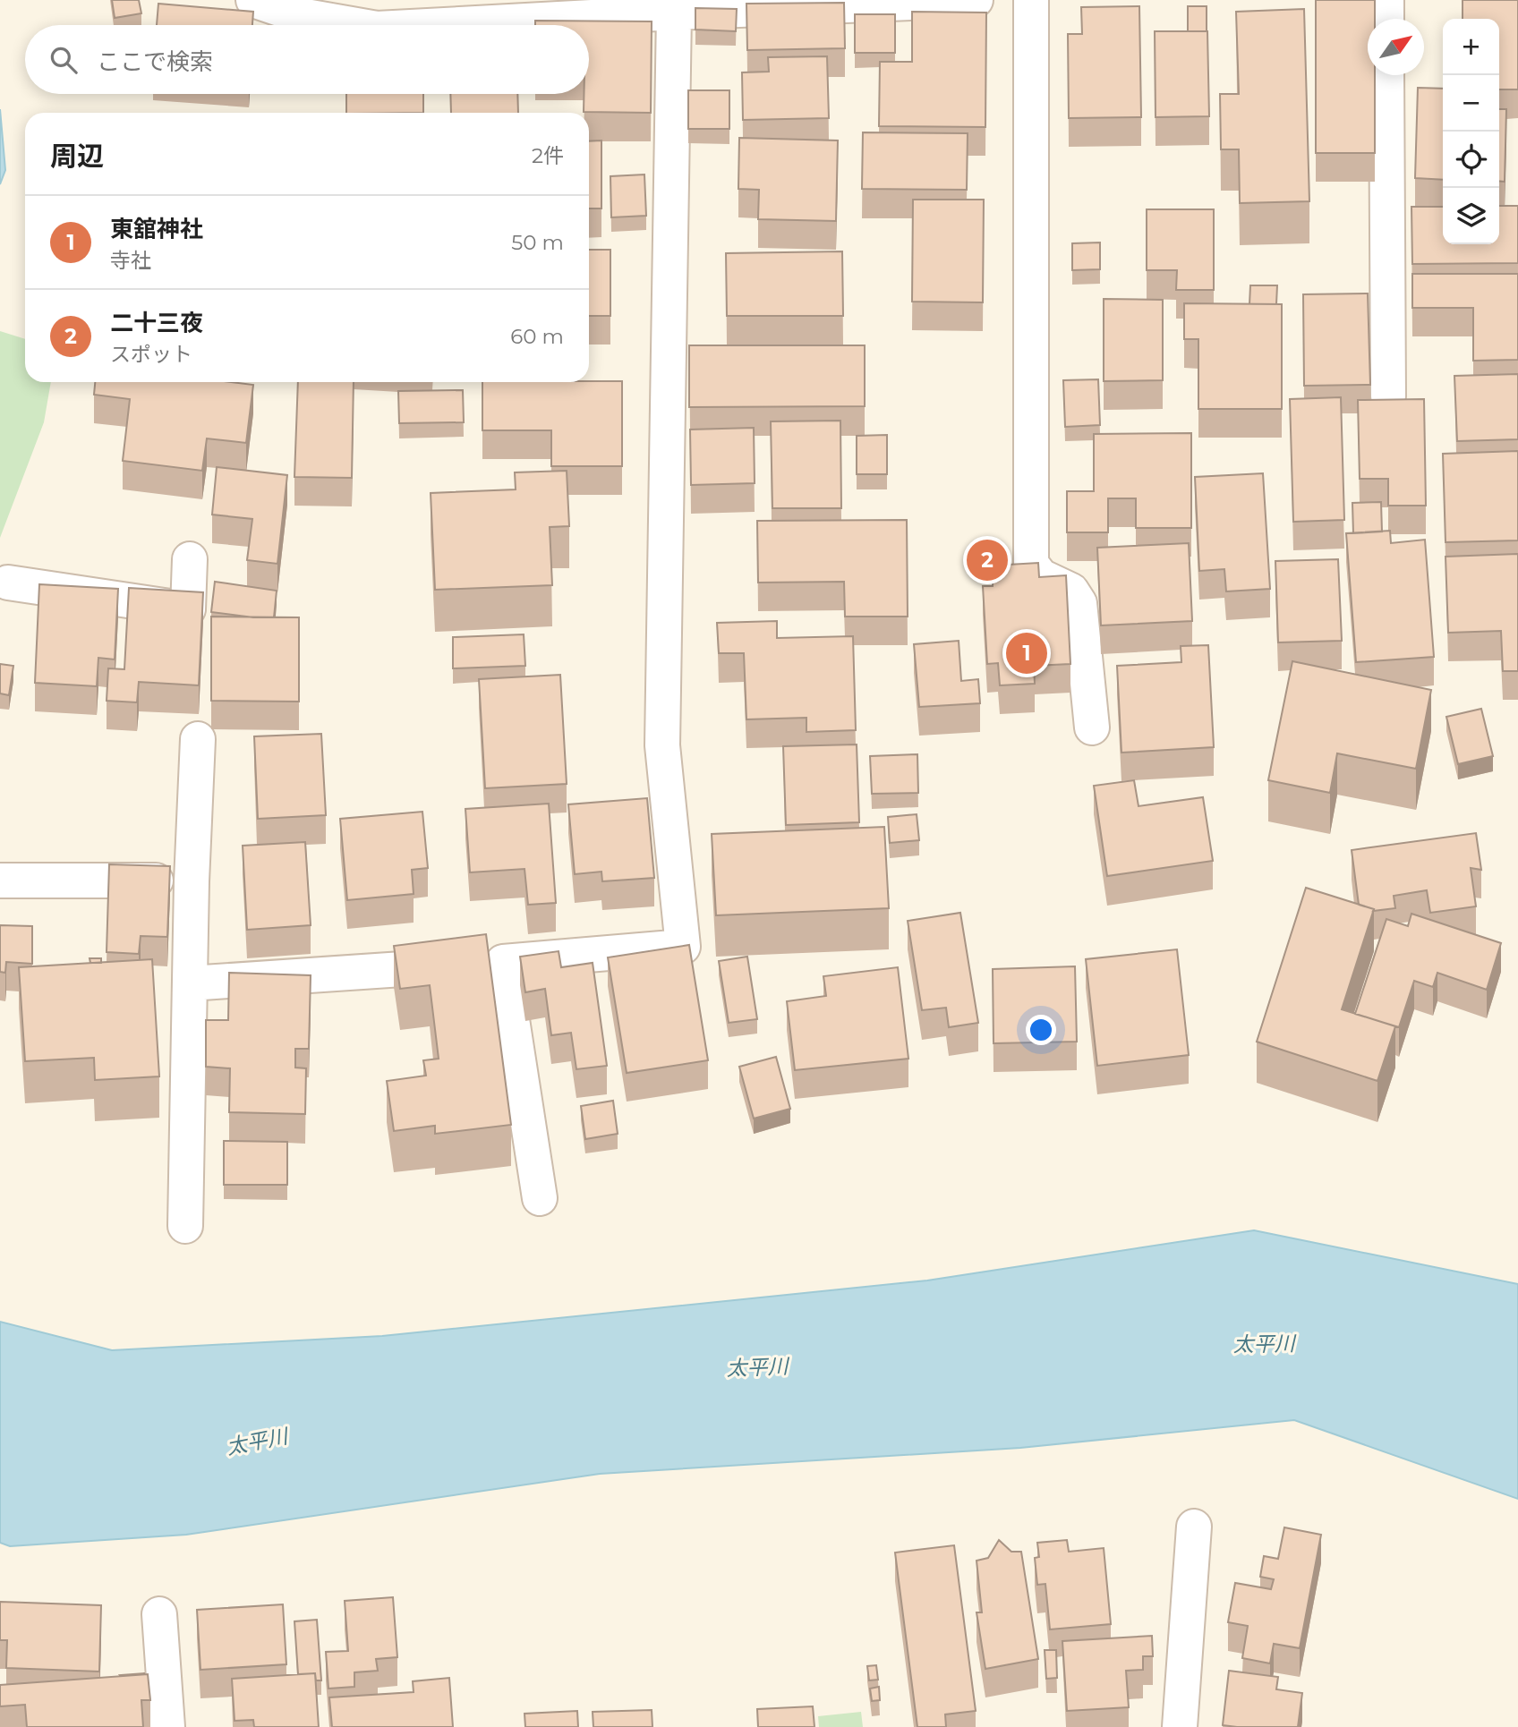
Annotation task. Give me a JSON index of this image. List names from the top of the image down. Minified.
{"water":["太平川"],"north":"top right","page":{"map_buttons":["+","−"],"search":"ここで検索","heading":["周辺","2件"],"list":[{"mark":"1","name":"東舘神社","note":"寺社","value":"50 m"},{"mark":"2","name":"二十三夜","note":"スポット","value":"60 m"}],"pins":["2","1"]}}
